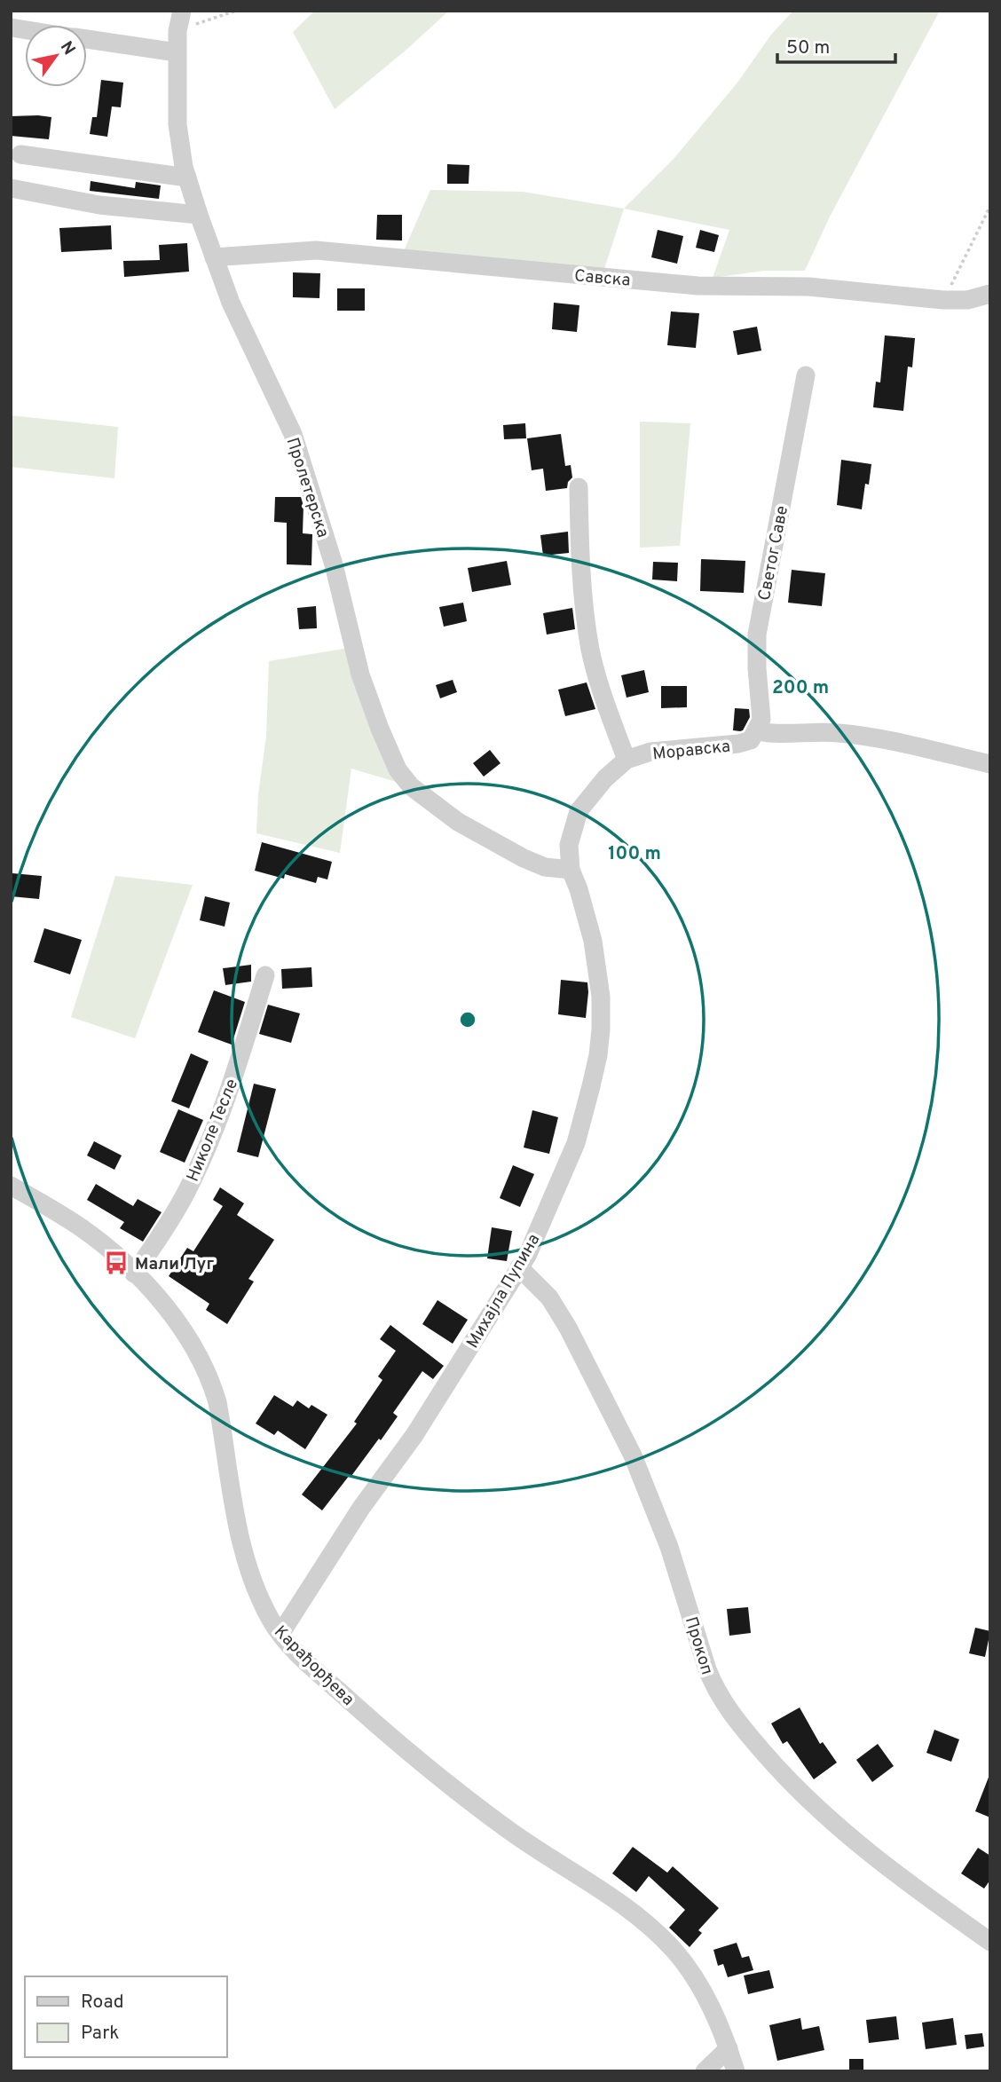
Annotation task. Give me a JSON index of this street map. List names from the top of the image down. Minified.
{"streets":{"street":["Савска","Пролетерска","Светог Саве","Моравска","Николе Тесле","Михајла Пупина","Прокоп","Карађорђева"]},"crossings":[["Савска","Пролетерска"],["Пролетерска","Моравска"],["Пролетерска","Михајла Пупина"],["Светог Саве","Моравска"],["Моравска","Михајла Пупина"],["Николе Тесле","Карађорђева"],["Михајла Пупина","Прокоп"],["Михајла Пупина","Карађорђева"]],"places":{"bus stop":["Мали Луг"]},"legend":["Road","Park"],"scale_bar":"50 m","north":"top right","rings":["200 m","100 m"]}
